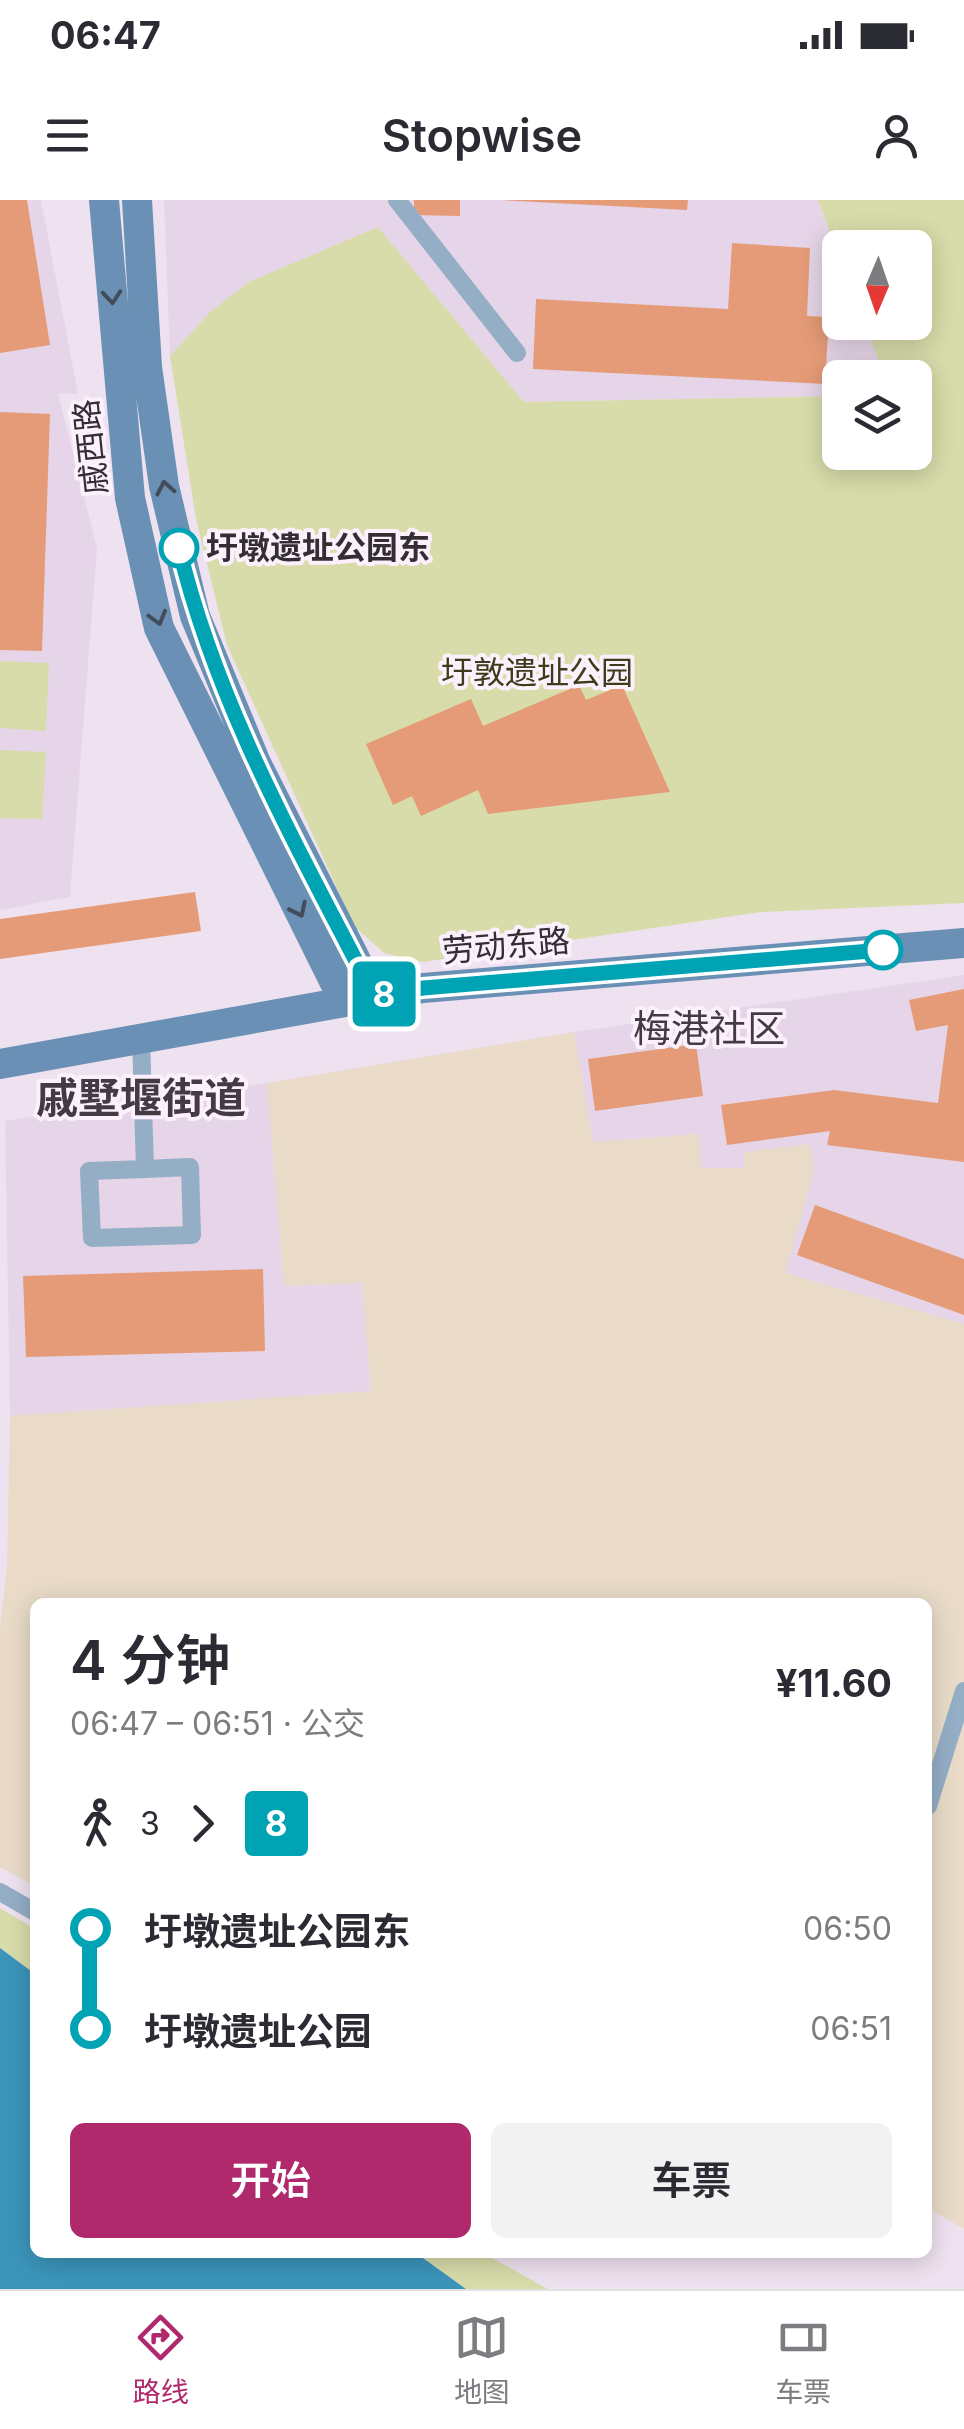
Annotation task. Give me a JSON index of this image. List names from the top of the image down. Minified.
{"streets":{"street":["戚西路","劳动东路"]},"crossings":[["戚西路","劳动东路"]],"districts":["梅港社区","戚墅堰街道"],"parks":["圩敦遗址公园"],"places":["圩墩遗址公园东"],"lines":["bus line 8"],"north":"bottom","page":{"status":"06:47","header":"Stopwise","on_map":"8","heading":["4 分钟","06:47 – 06:51 · 公交","¥11.60"],"legs":["3","8"],"list":[{"name":"圩墩遗址公园东","value":"06:50"},{"name":"圩墩遗址公园","value":"06:51"}],"buttons":["开始","车票"],"tabs":["路线","地图","车票"]}}
